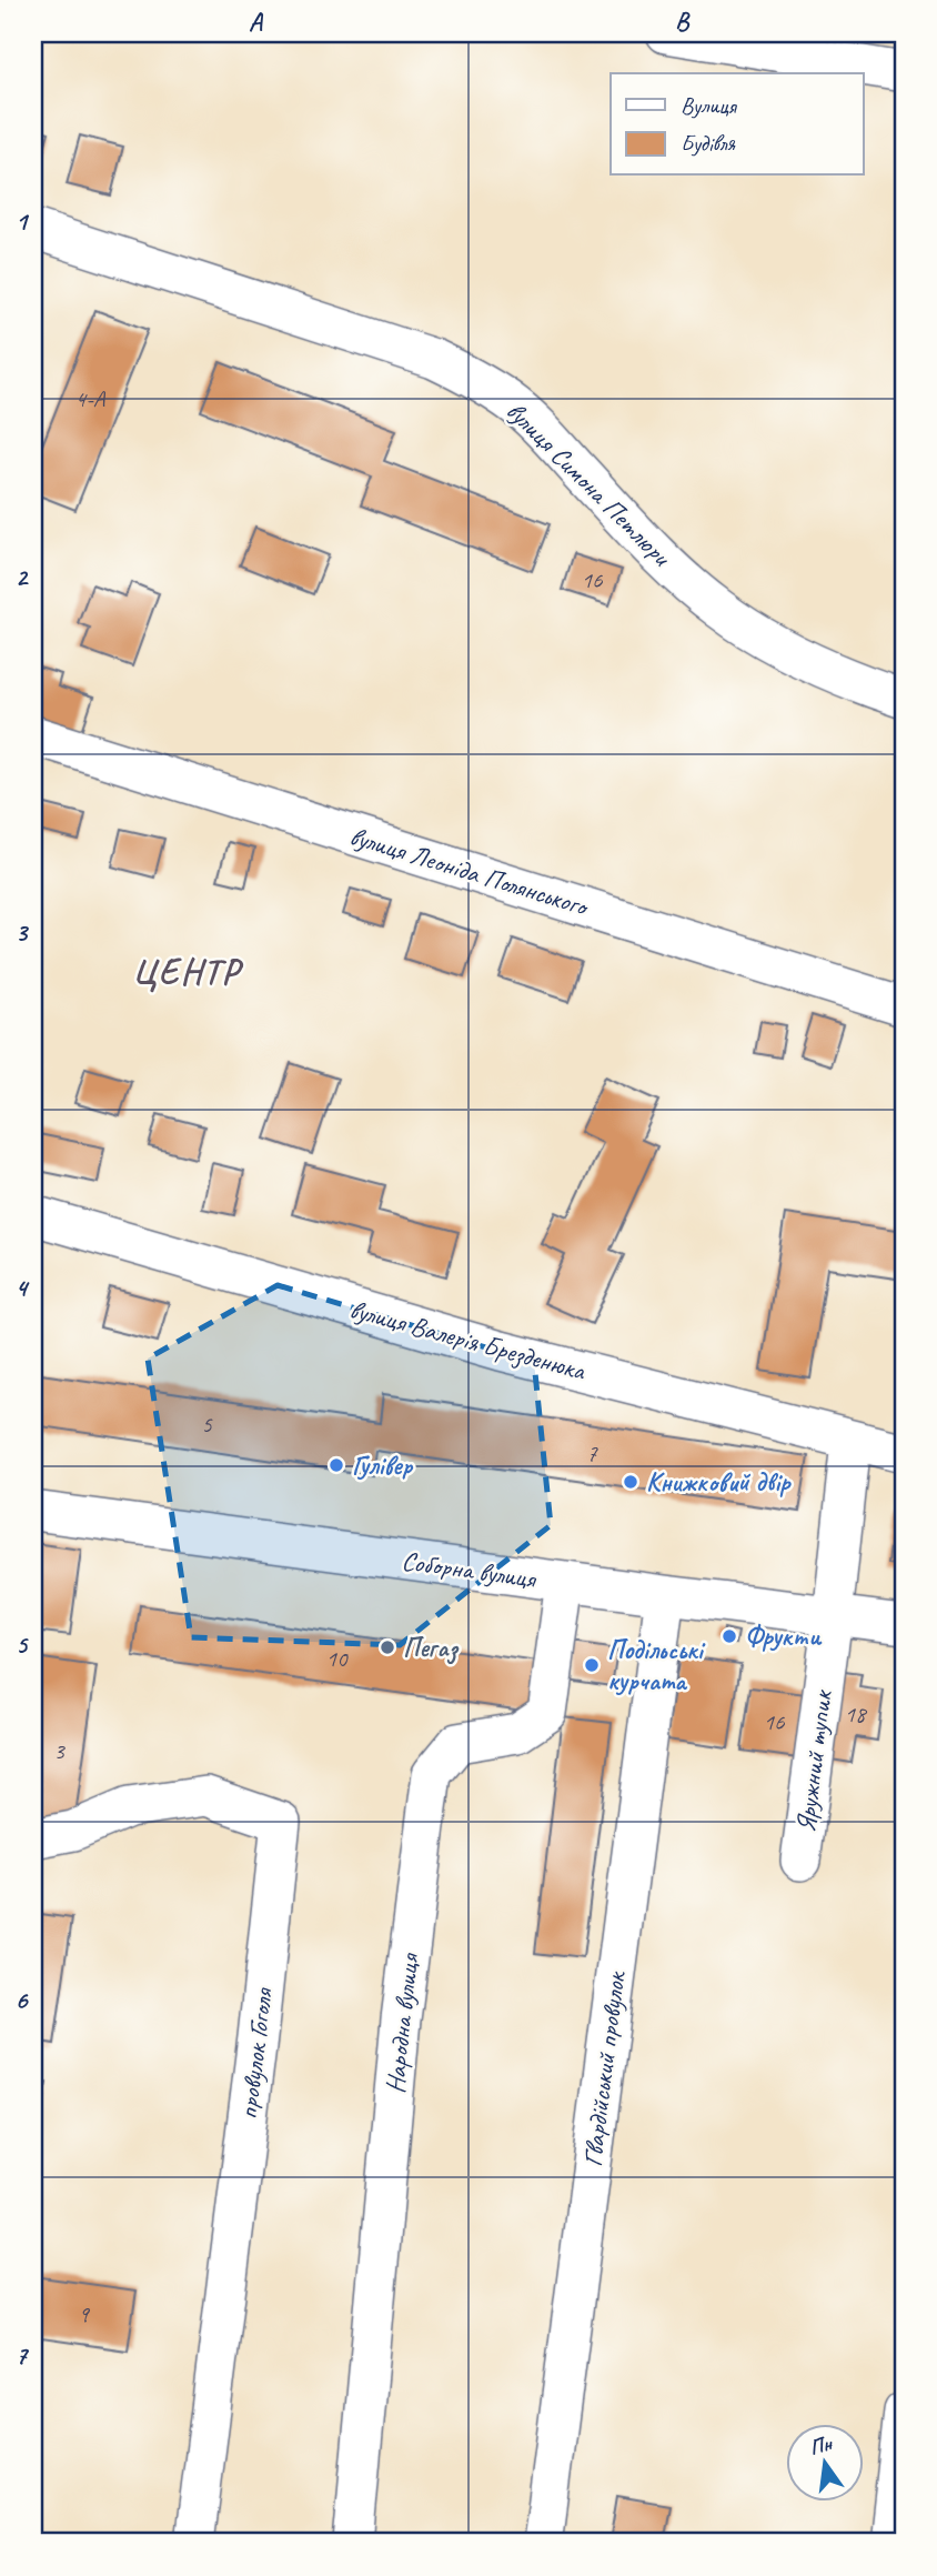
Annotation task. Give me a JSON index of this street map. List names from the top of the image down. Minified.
{"streets":{"street":["вулиця Симона Петлюри","вулиця Леоніда Полянського","вулиця Валерія Брезденюка","Соборна вулиця","Яружний тупик","Народна вулиця","провулок Гоголя","Гвардійський провулок"]},"crossings":[["вулиця Валерія Брезденюка","Яружний тупик"],["Соборна вулиця","Яружний тупик"],["Соборна вулиця","Народна вулиця"],["Соборна вулиця","Гвардійський провулок"]],"districts":["ЦЕНТР"],"places":["Гулівер","Книжковий двір","Фрукти","Пегаз","Подільські курчата"],"house_numbers":["4-А","16","5","7","10","18","16","3","9"],"legend":["Вулиця","Будівля"],"north":"top","grid":{"columns":["A","B"],"rows":["1","2","3","4","5","6","7"]}}
